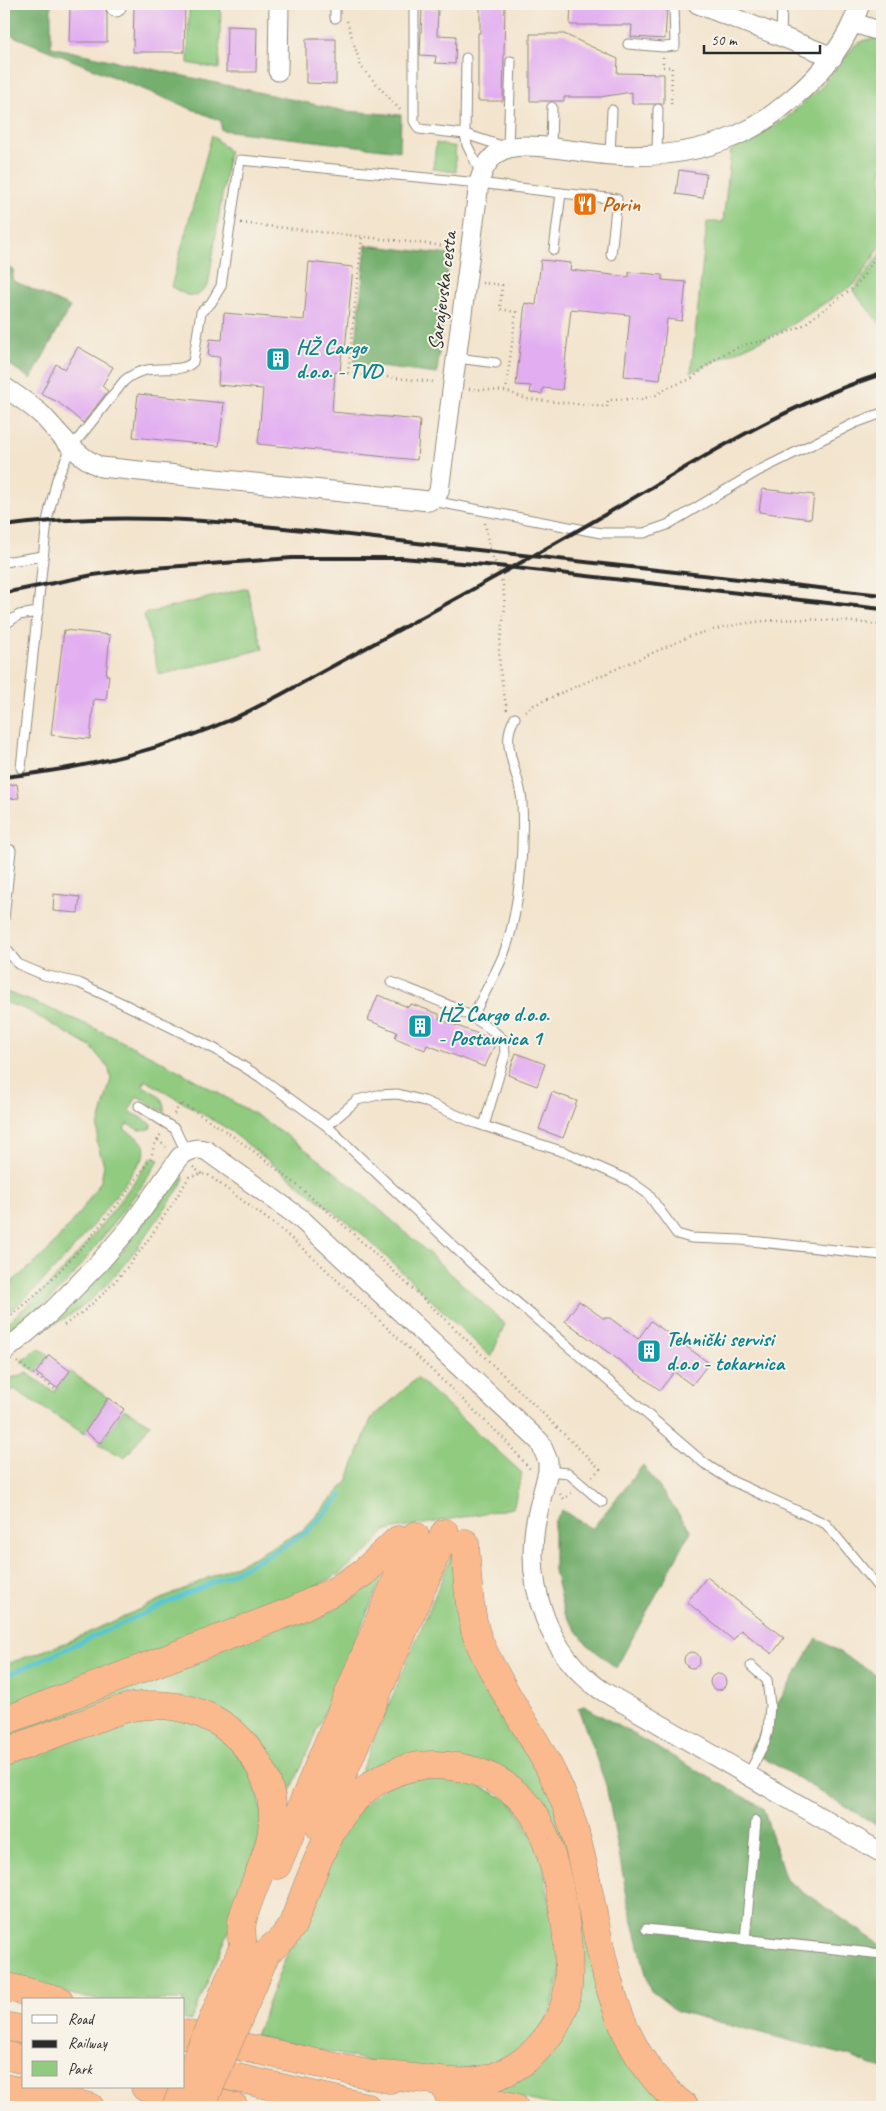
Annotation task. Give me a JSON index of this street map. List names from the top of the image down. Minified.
{"streets":{"street":["Sarajevska cesta"]},"places":{"restaurant":["Porin"],"building":["HŽ Cargo d.o.o. - TVD","HŽ Cargo d.o.o. - Postavnica 1","Tehnički servisi d.o.o - tokarnica"]},"legend":["Road","Railway","Park"],"scale_bar":"50 m"}
